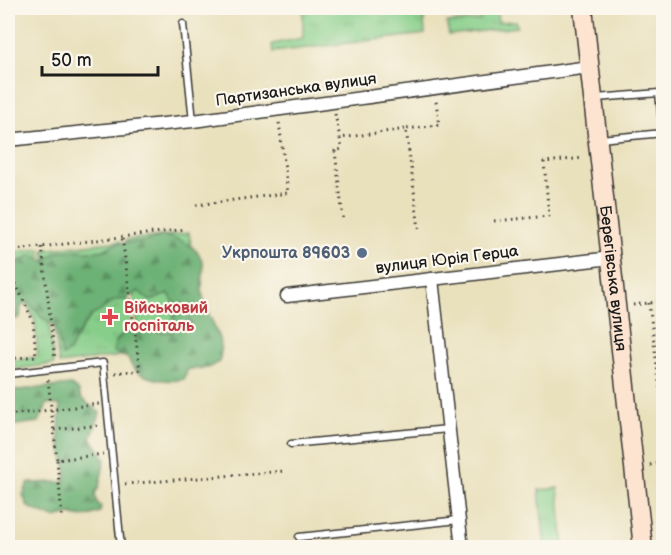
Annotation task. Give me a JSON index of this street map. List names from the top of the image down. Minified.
{"streets":{"main road":["Берегівська вулиця"],"street":["Партизанська вулиця","вулиця Юрія Герца"]},"crossings":[["Партизанська вулиця","Берегівська вулиця"],["вулиця Юрія Герца","Берегівська вулиця"]],"places":{"other":["Укрпошта 89603"],"health":["Військовий госпіталь"]},"scale_bar":"50 m"}
